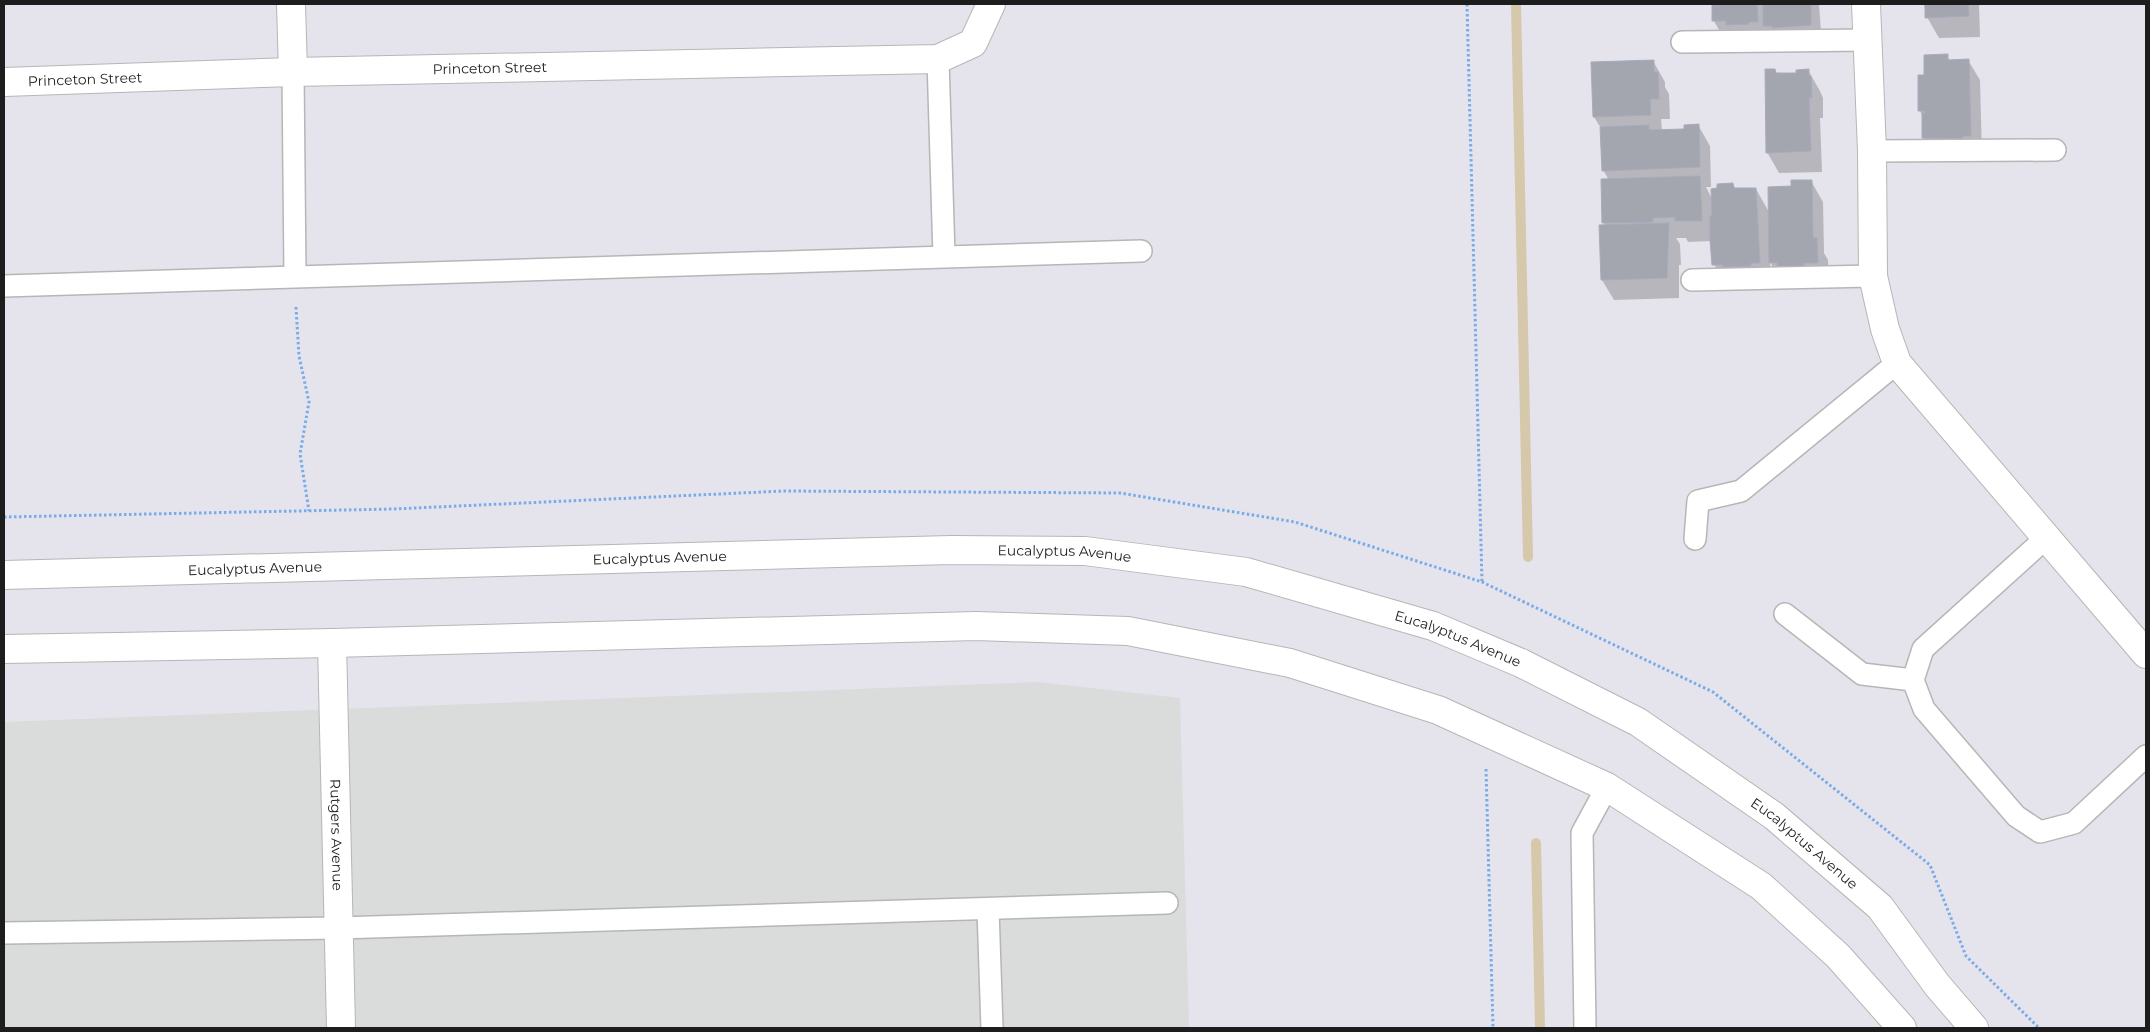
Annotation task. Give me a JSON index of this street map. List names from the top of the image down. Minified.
{"streets":{"street":["Princeton Street","Eucalyptus Avenue","Rutgers Avenue"]}}
